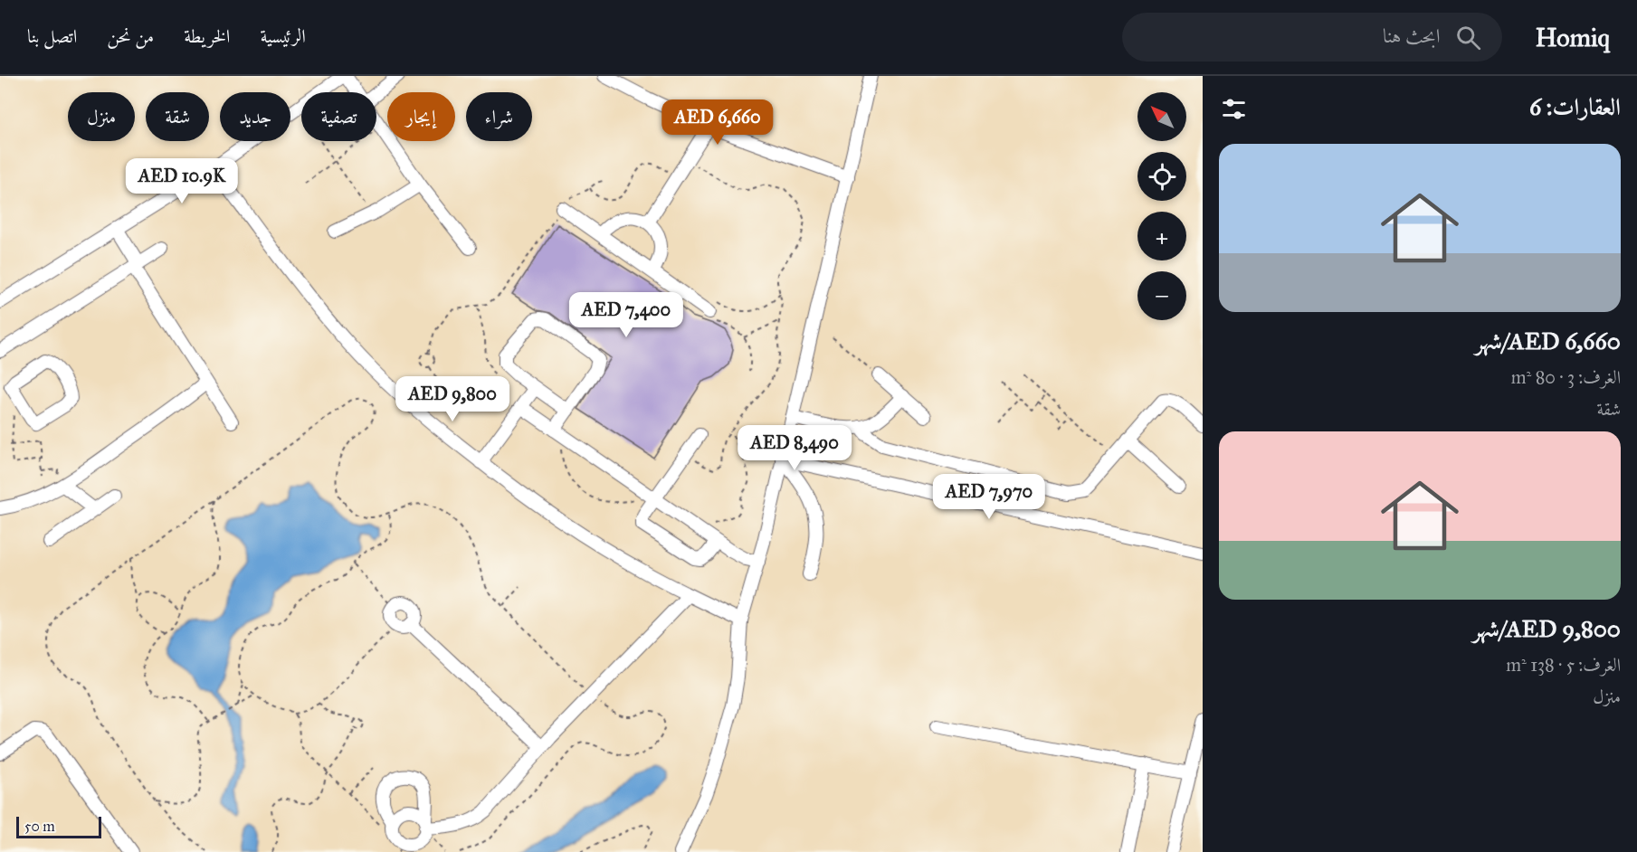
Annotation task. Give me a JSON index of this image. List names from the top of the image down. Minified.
{"scale_bar":"50 m","north":"top left","page":{"header":"Homiq","search":"ابحث هنا","nav":["الرئيسية","الخريطة","من نحن","اتصل بنا"],"heading":"العقارات: 6","map_buttons":["+","−"],"chip":["شراء","إيجار","تصفية","جديد","شقة","منزل"],"price":["AED 6,660","AED 10.9K","AED 7,400","AED 9,800","AED 8,490","AED 7,970"],"list":[{"name":"AED 6,660/شهر","note":"الغرف: 3 · 80 m² · شقة"},{"name":"AED 9,800/شهر","note":"الغرف: 5 · 138 m² · منزل"}],"scale":"50 m"}}
